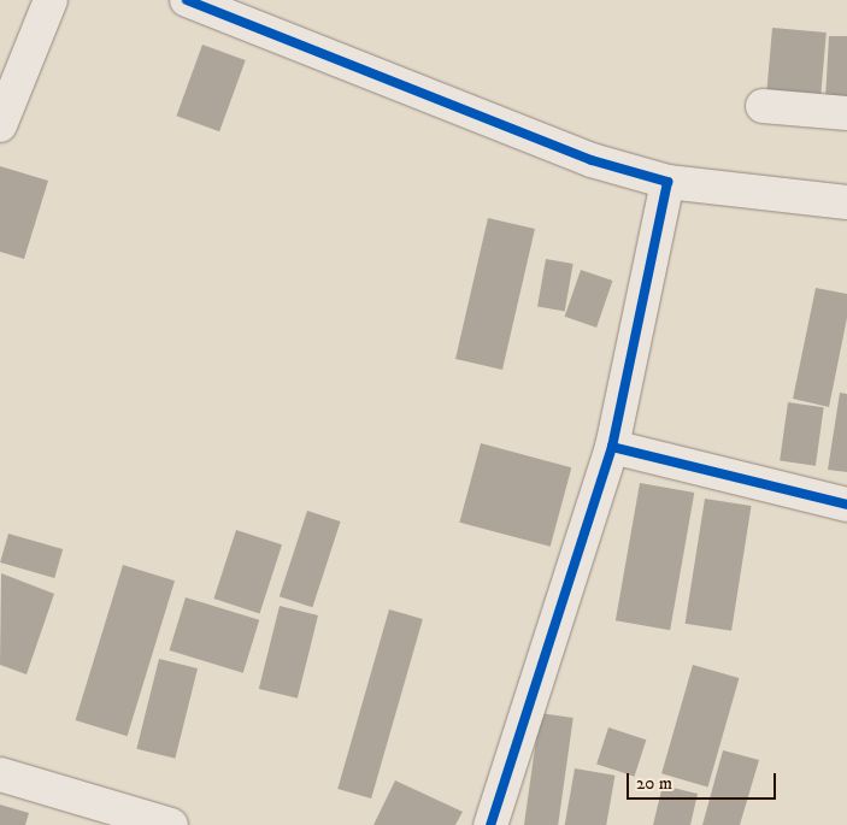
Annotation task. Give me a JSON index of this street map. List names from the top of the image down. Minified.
{"scale_bar":"20 m"}
